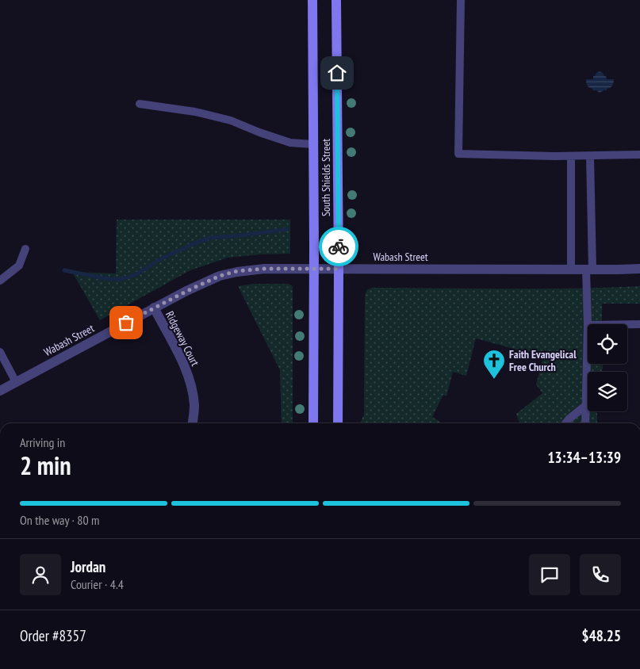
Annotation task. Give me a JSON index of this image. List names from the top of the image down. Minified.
{"streets":{"main road":["South Shields Street"],"street":["Wabash Street","Ridgeway Court"]},"crossings":[["South Shields Street","Wabash Street"],["Wabash Street","Ridgeway Court"]],"places":{"church":["Faith Evangelical Free Church"]},"page":{"heading":["2 min","Arriving in","13:34–13:39"],"panel":["Jordan","Courier · 4.4","Order #8357","$48.25"],"bar":"On the way · 80 m"}}
